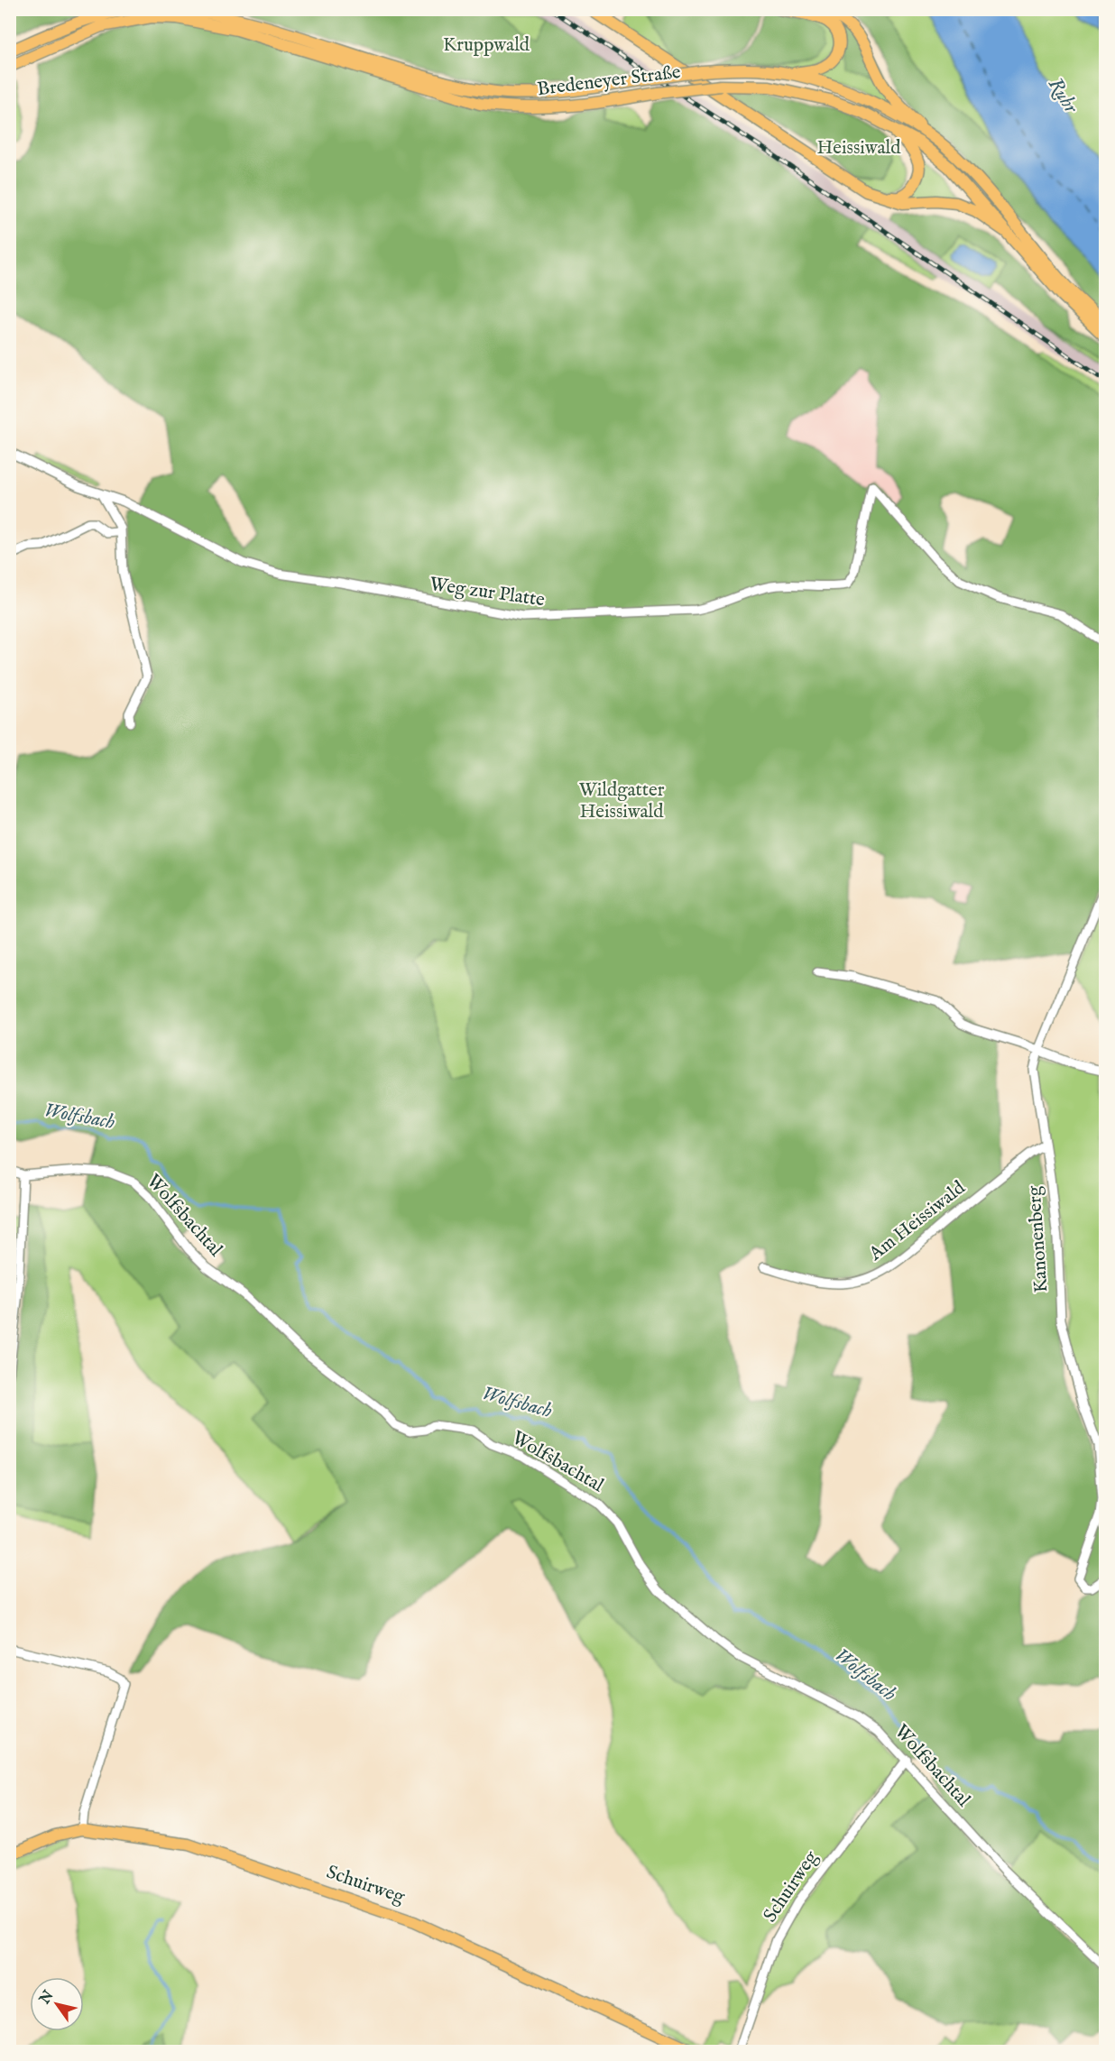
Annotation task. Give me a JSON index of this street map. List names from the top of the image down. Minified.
{"streets":{"main road":["Bredeneyer Straße","Schuirweg"],"street":["Weg zur Platte","Wolfsbachtal","Am Heissiwald","Kanonenberg"]},"crossings":[["Wolfsbachtal","Schuirweg"],["Am Heissiwald","Kanonenberg"]],"water":["Ruhr","Wolfsbach"],"parks":["Kruppwald","Heissiwald","Wildgatter Heissiwald"],"north":"top left"}
